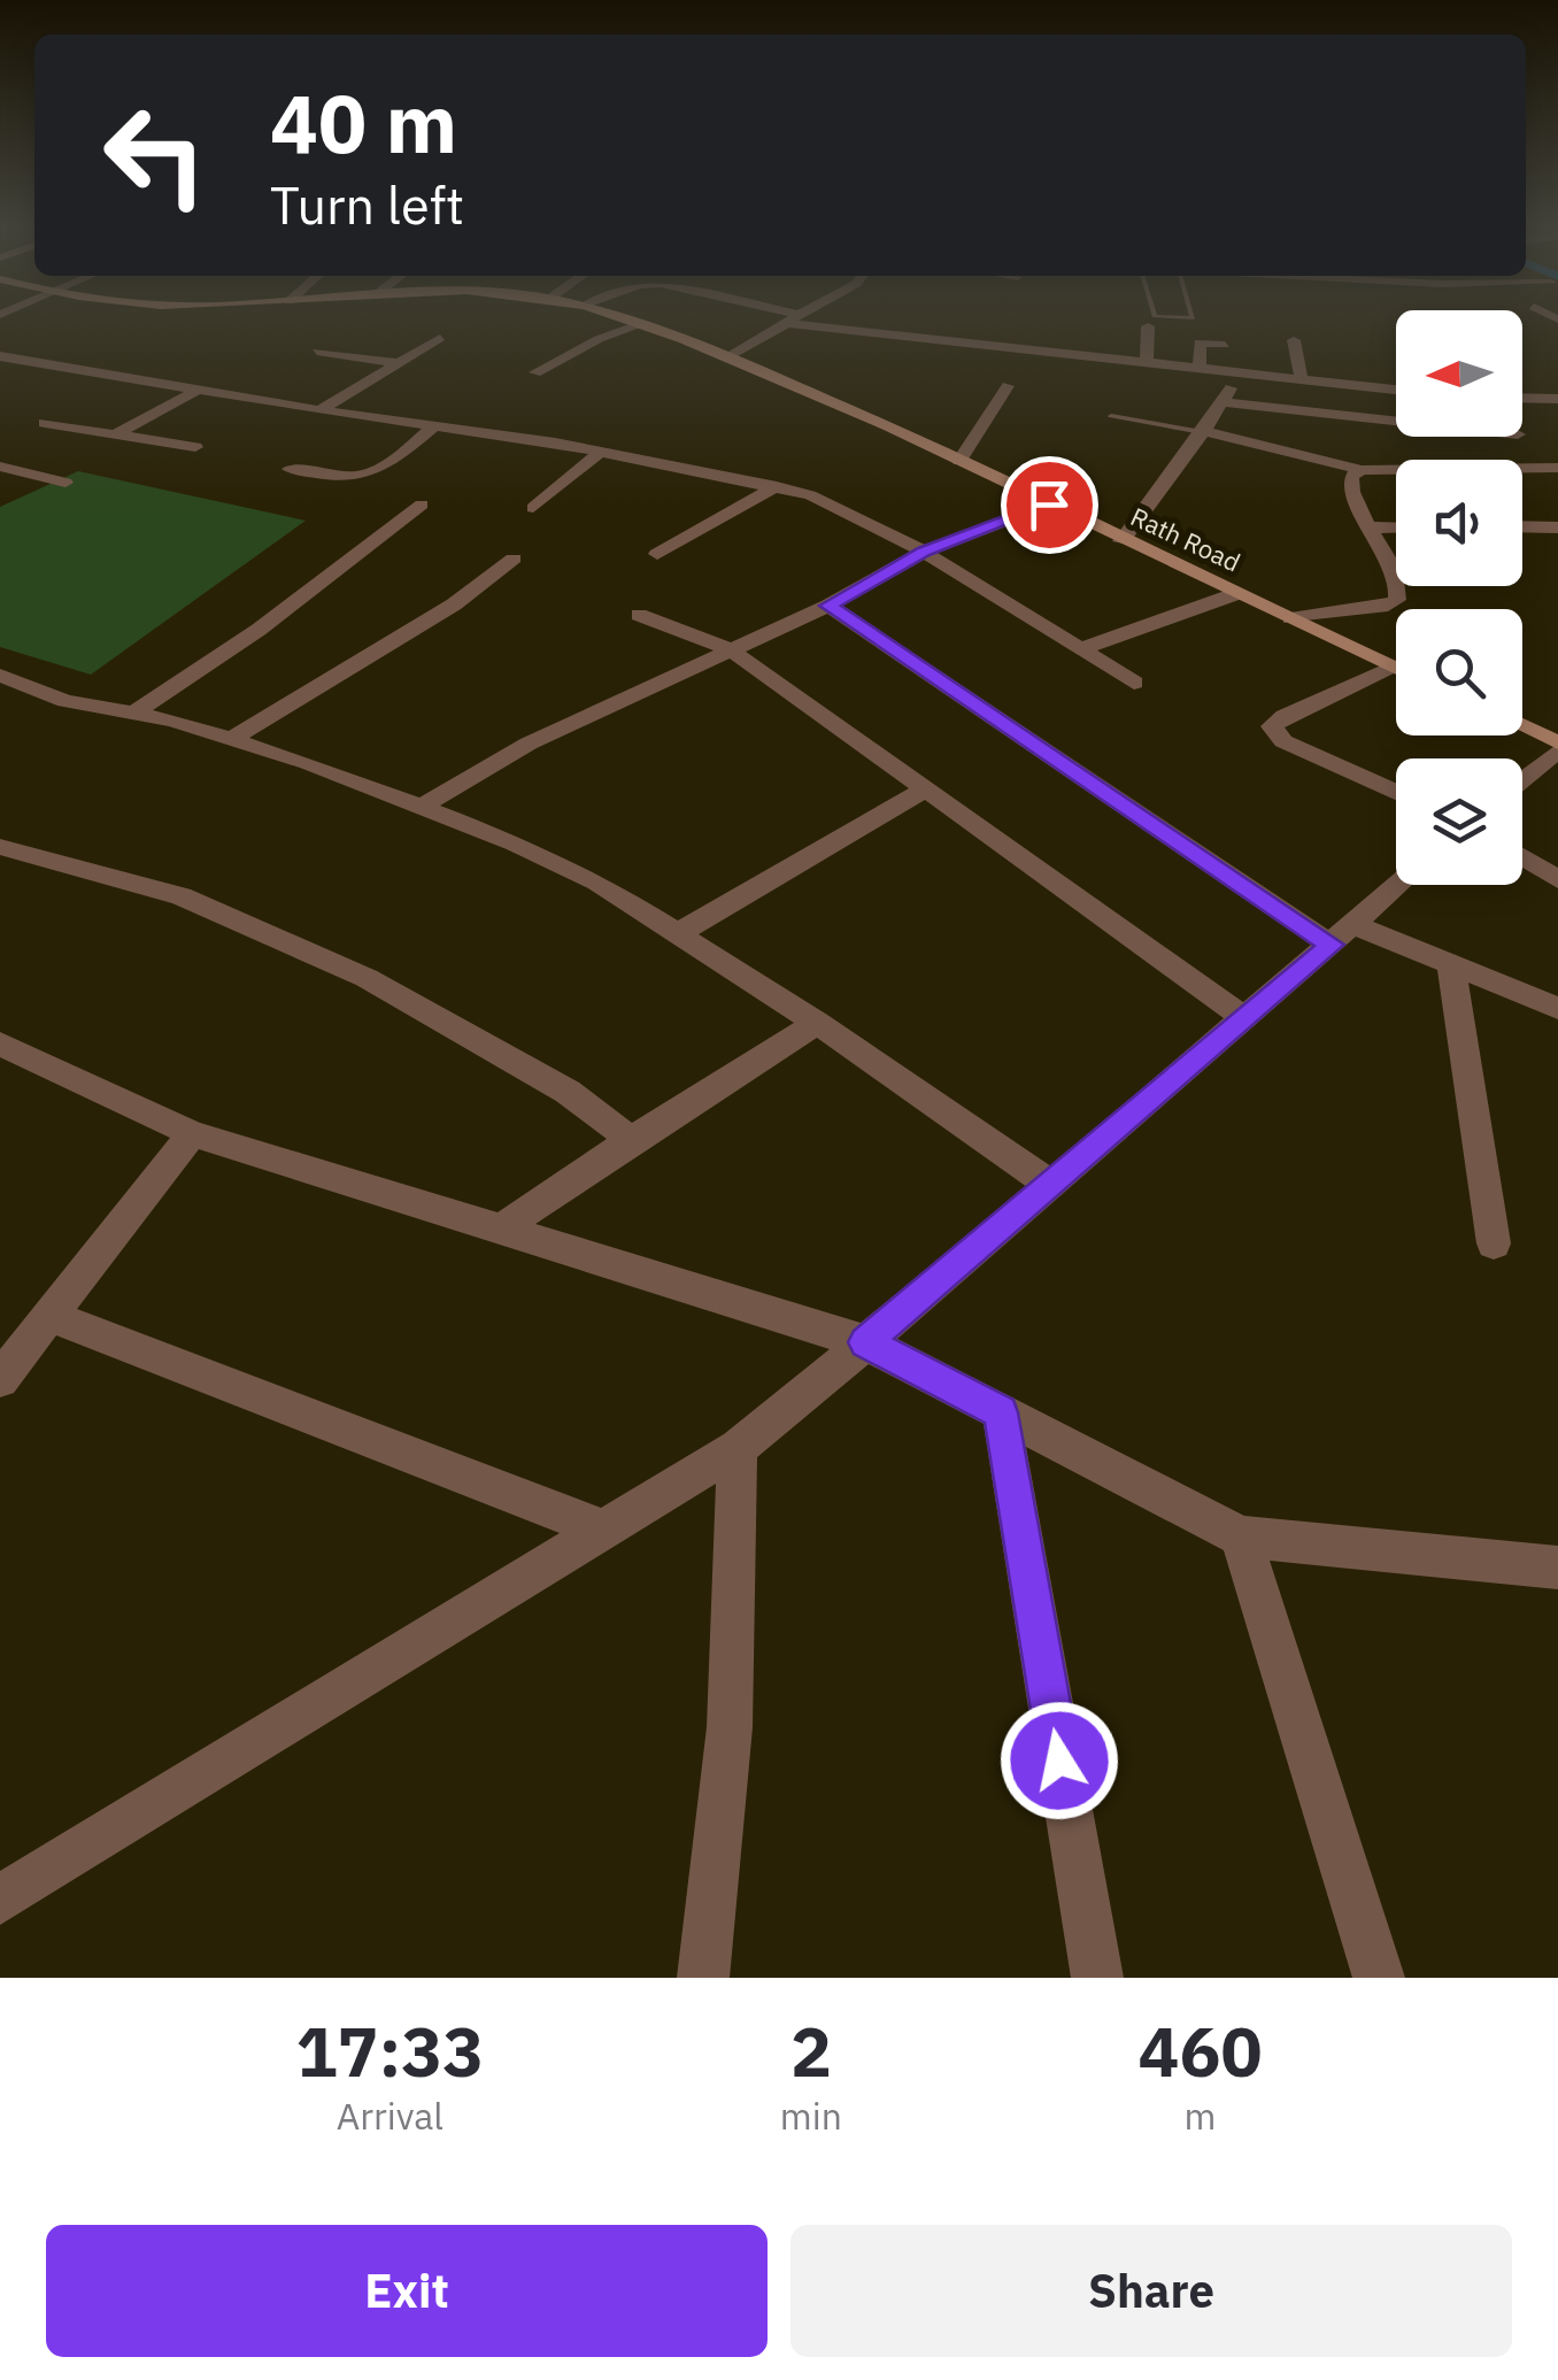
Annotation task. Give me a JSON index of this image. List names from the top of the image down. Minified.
{"streets":{"street":["Rath Road"]},"north":"left","page":{"turn":["40 m","Turn left"],"eta":["17:33","Arrival","2","min","460","m"],"buttons":["Exit","Share"]}}
